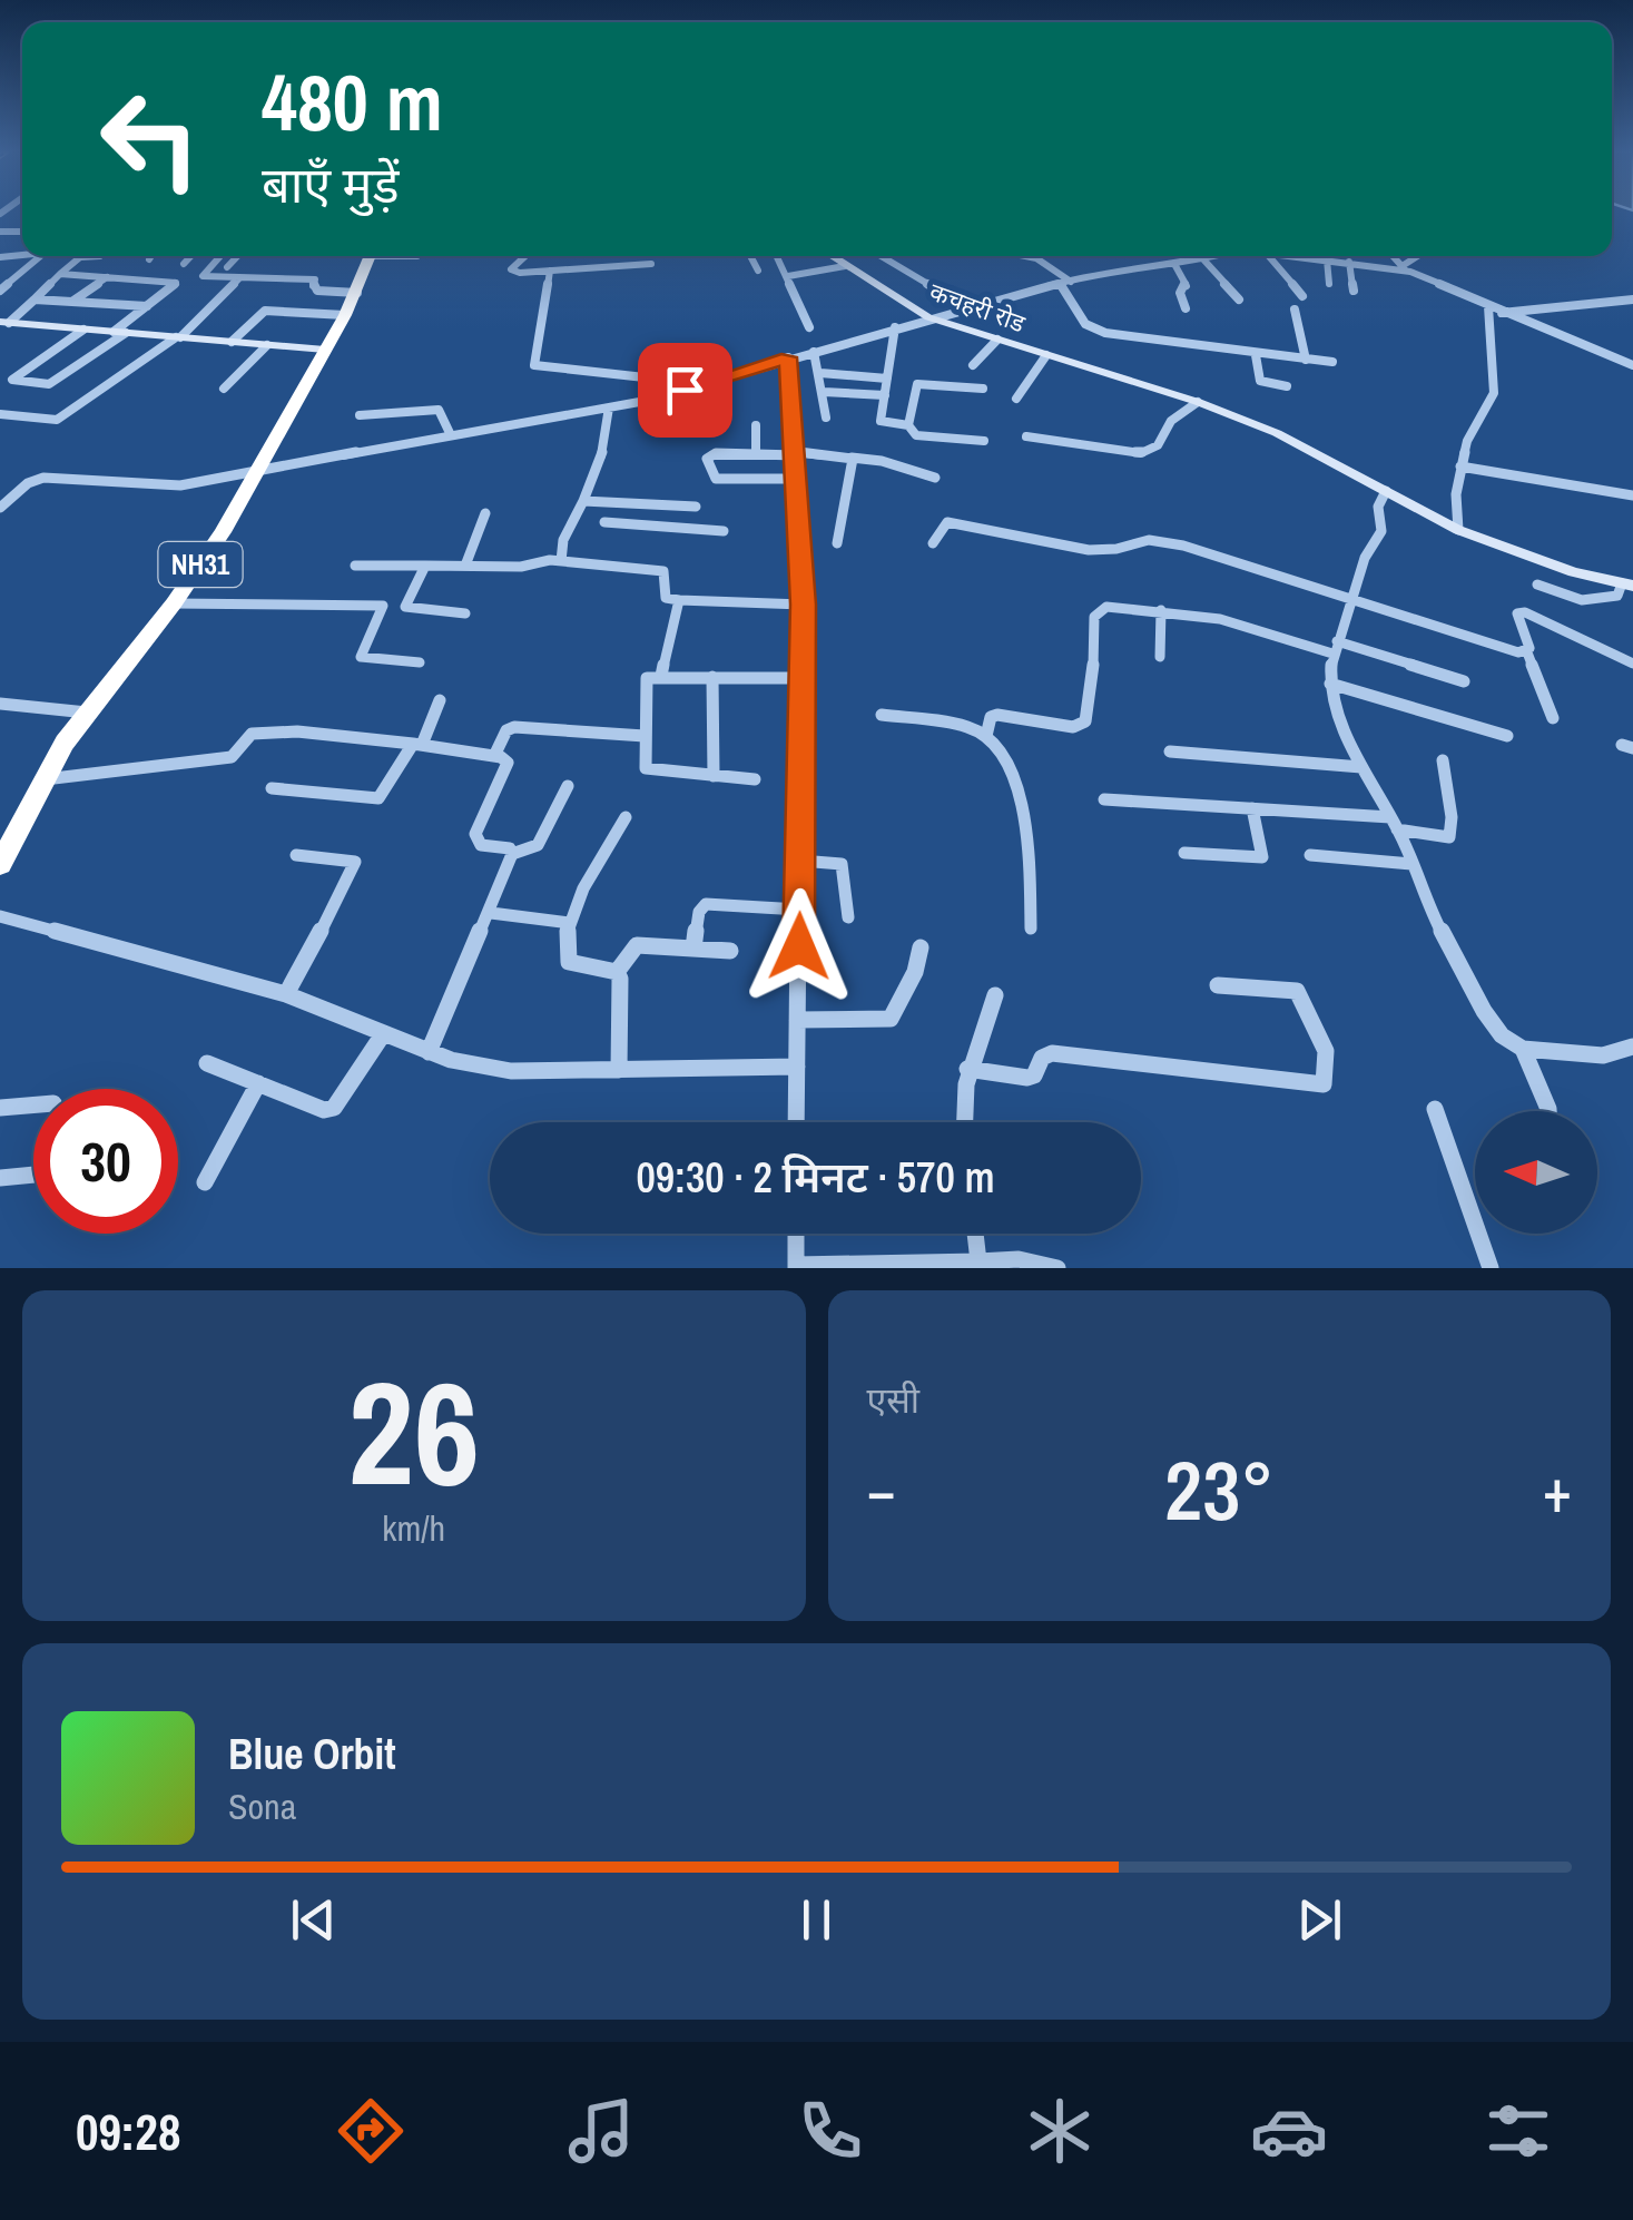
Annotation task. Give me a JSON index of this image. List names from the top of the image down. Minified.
{"streets":{"highway":["NH31"],"main road":["कचहरी रोड"]},"north":"left","page":{"turn":["480 m","बाएँ मुड़ें"],"limit":"30","trip":"09:30 · 2 मिनट · 570 m","tile":[["26","km/h"],"एसी"],"heat":["−","23°","+"],"song":["Blue Orbit","Sona"],"tabs":"09:28"}}
